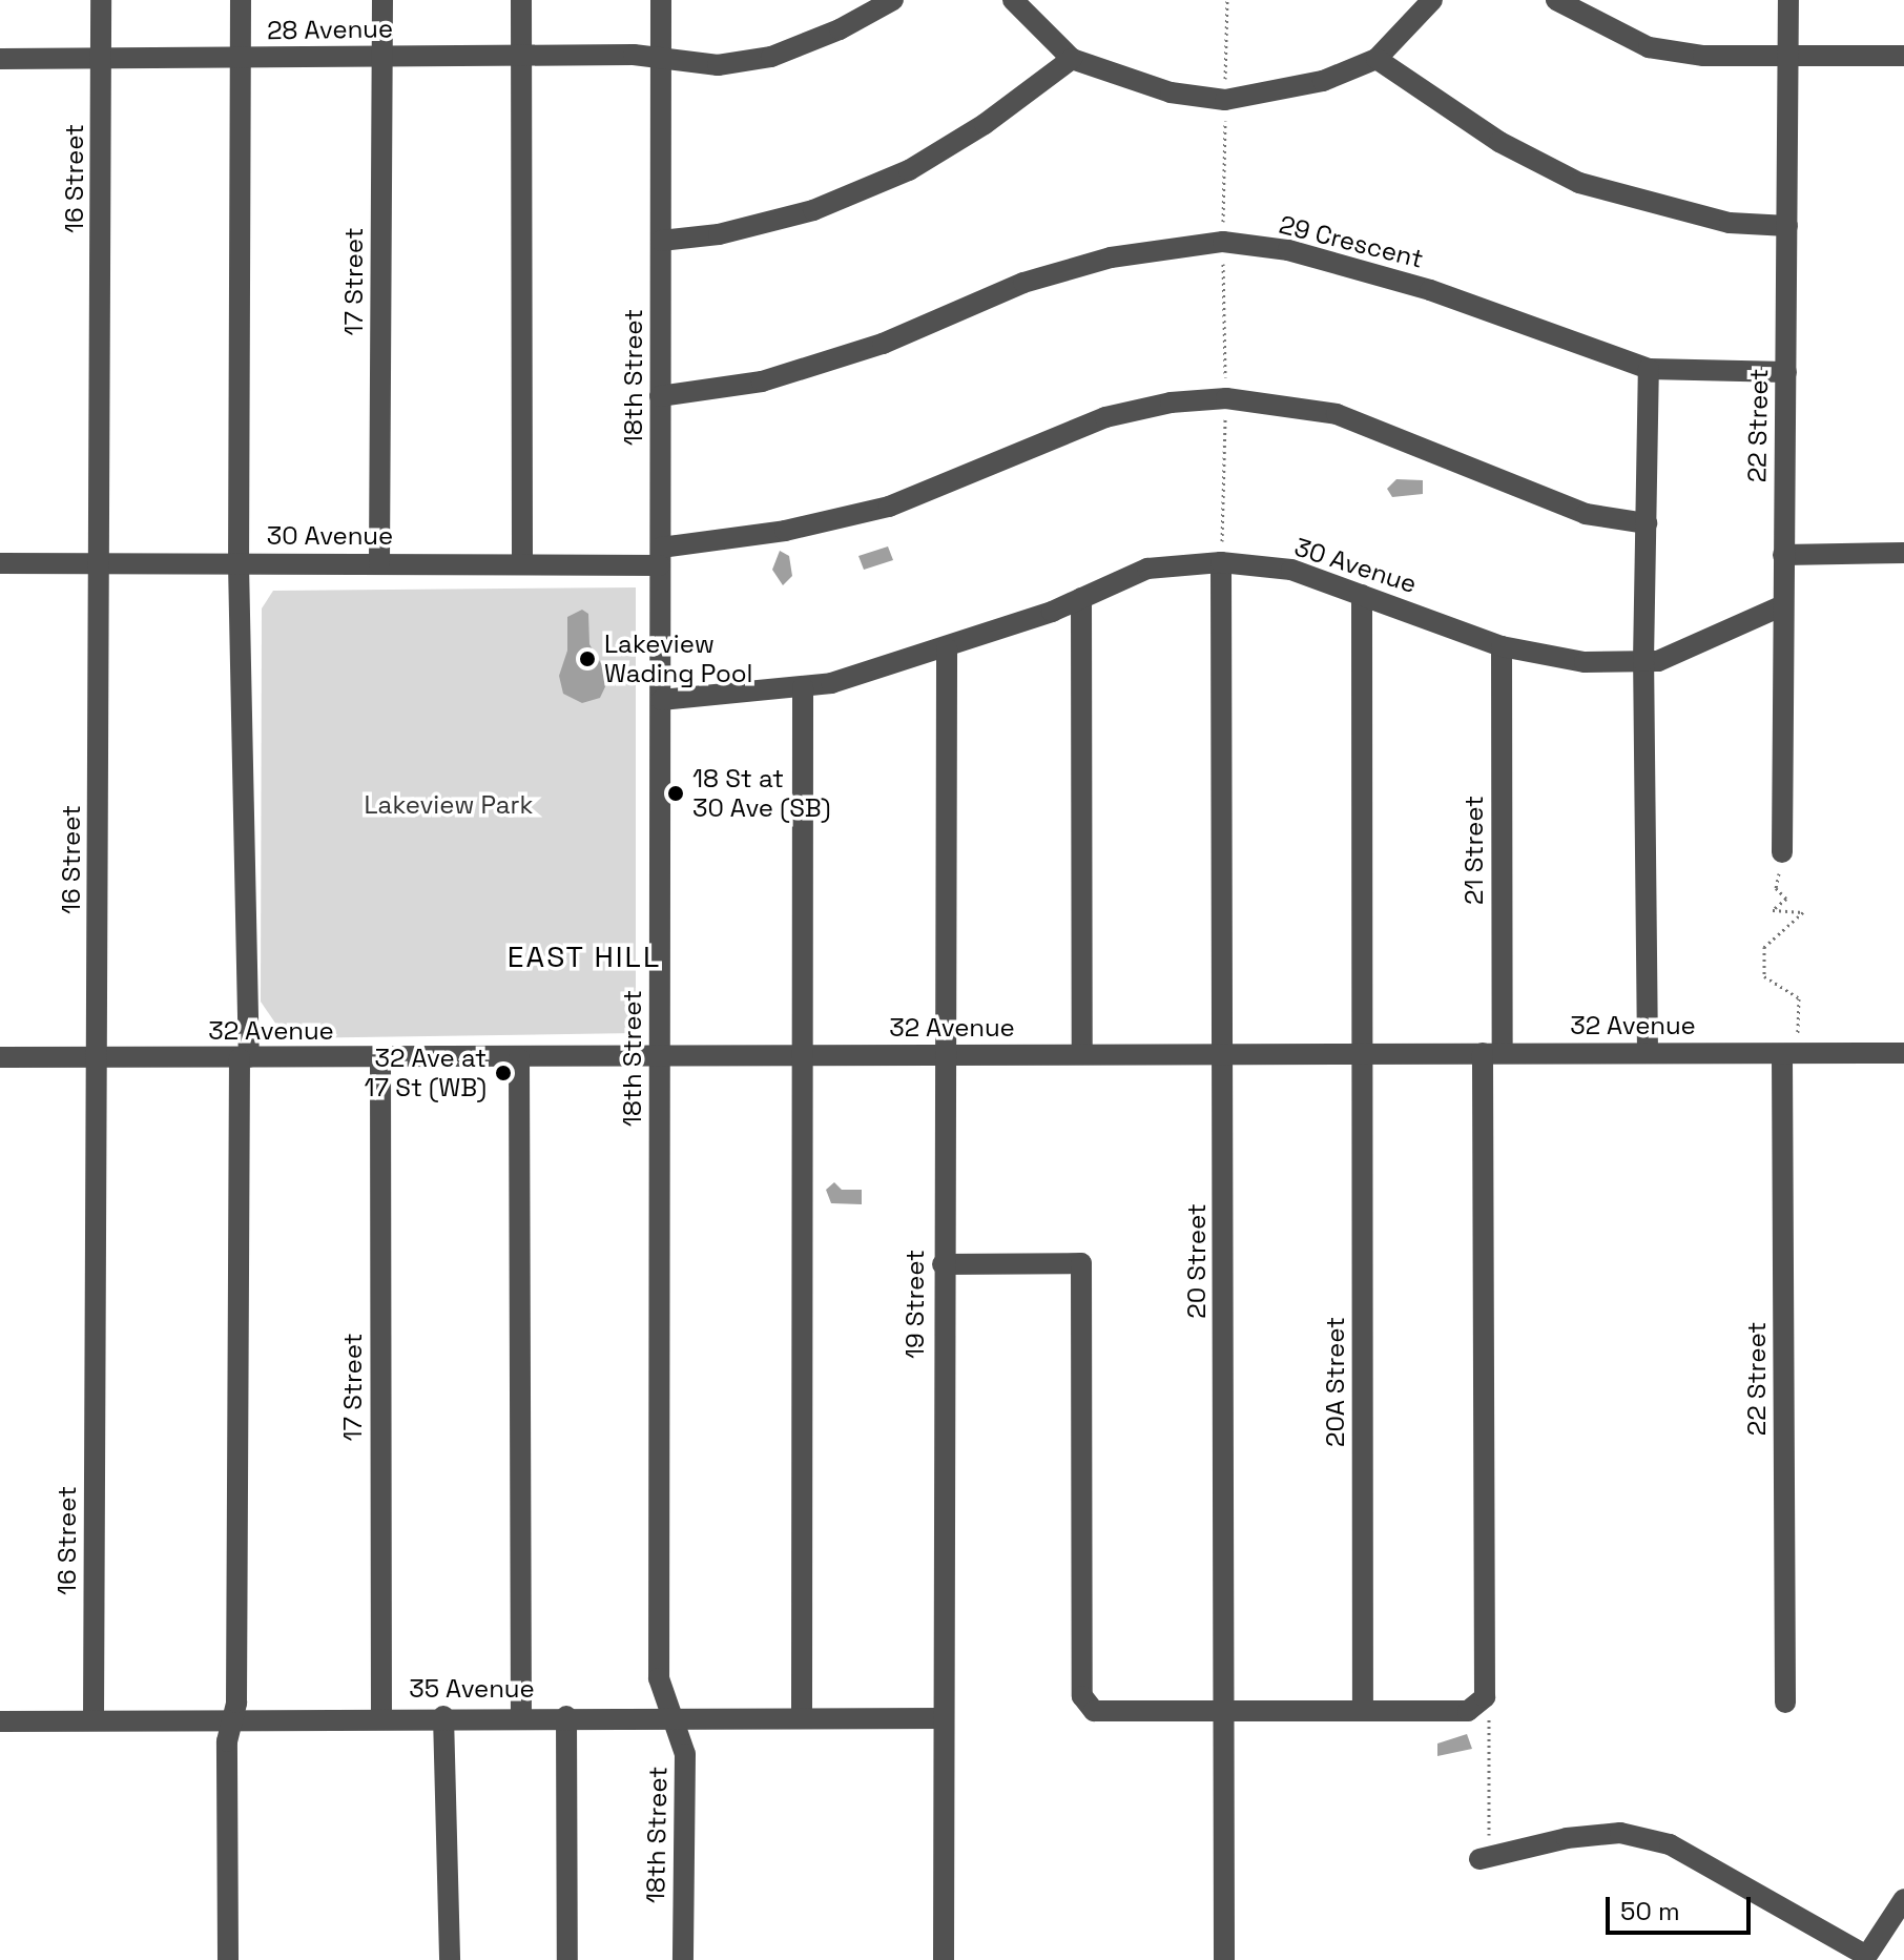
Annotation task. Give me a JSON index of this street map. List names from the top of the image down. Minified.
{"streets":{"street":["28 Avenue","16 Street","29 Crescent","17 Street","18th Street","22 Street","30 Avenue","21 Street","32 Avenue","20 Street","19 Street","20A Street","35 Avenue"]},"crossings":[["28 Avenue","16 Street"],["28 Avenue","17 Street"],["28 Avenue","18th Street"],["16 Street","30 Avenue"],["16 Street","32 Avenue"],["16 Street","35 Avenue"],["29 Crescent","18th Street"],["29 Crescent","22 Street"],["17 Street","30 Avenue"],["17 Street","32 Avenue"],["17 Street","35 Avenue"],["18th Street","30 Avenue"],["18th Street","32 Avenue"],["18th Street","35 Avenue"],["22 Street","30 Avenue"],["22 Street","32 Avenue"],["30 Avenue","21 Street"],["30 Avenue","20 Street"],["30 Avenue","19 Street"],["30 Avenue","20A Street"],["21 Street","32 Avenue"],["32 Avenue","20 Street"],["32 Avenue","19 Street"],["32 Avenue","20A Street"],["19 Street","35 Avenue"]],"districts":["EAST HILL"],"parks":["Lakeview Park"],"places":["Lakeview Wading Pool","18 St at 30 Ave (SB)","32 Ave at 17 St (WB)"],"scale_bar":"50 m"}
